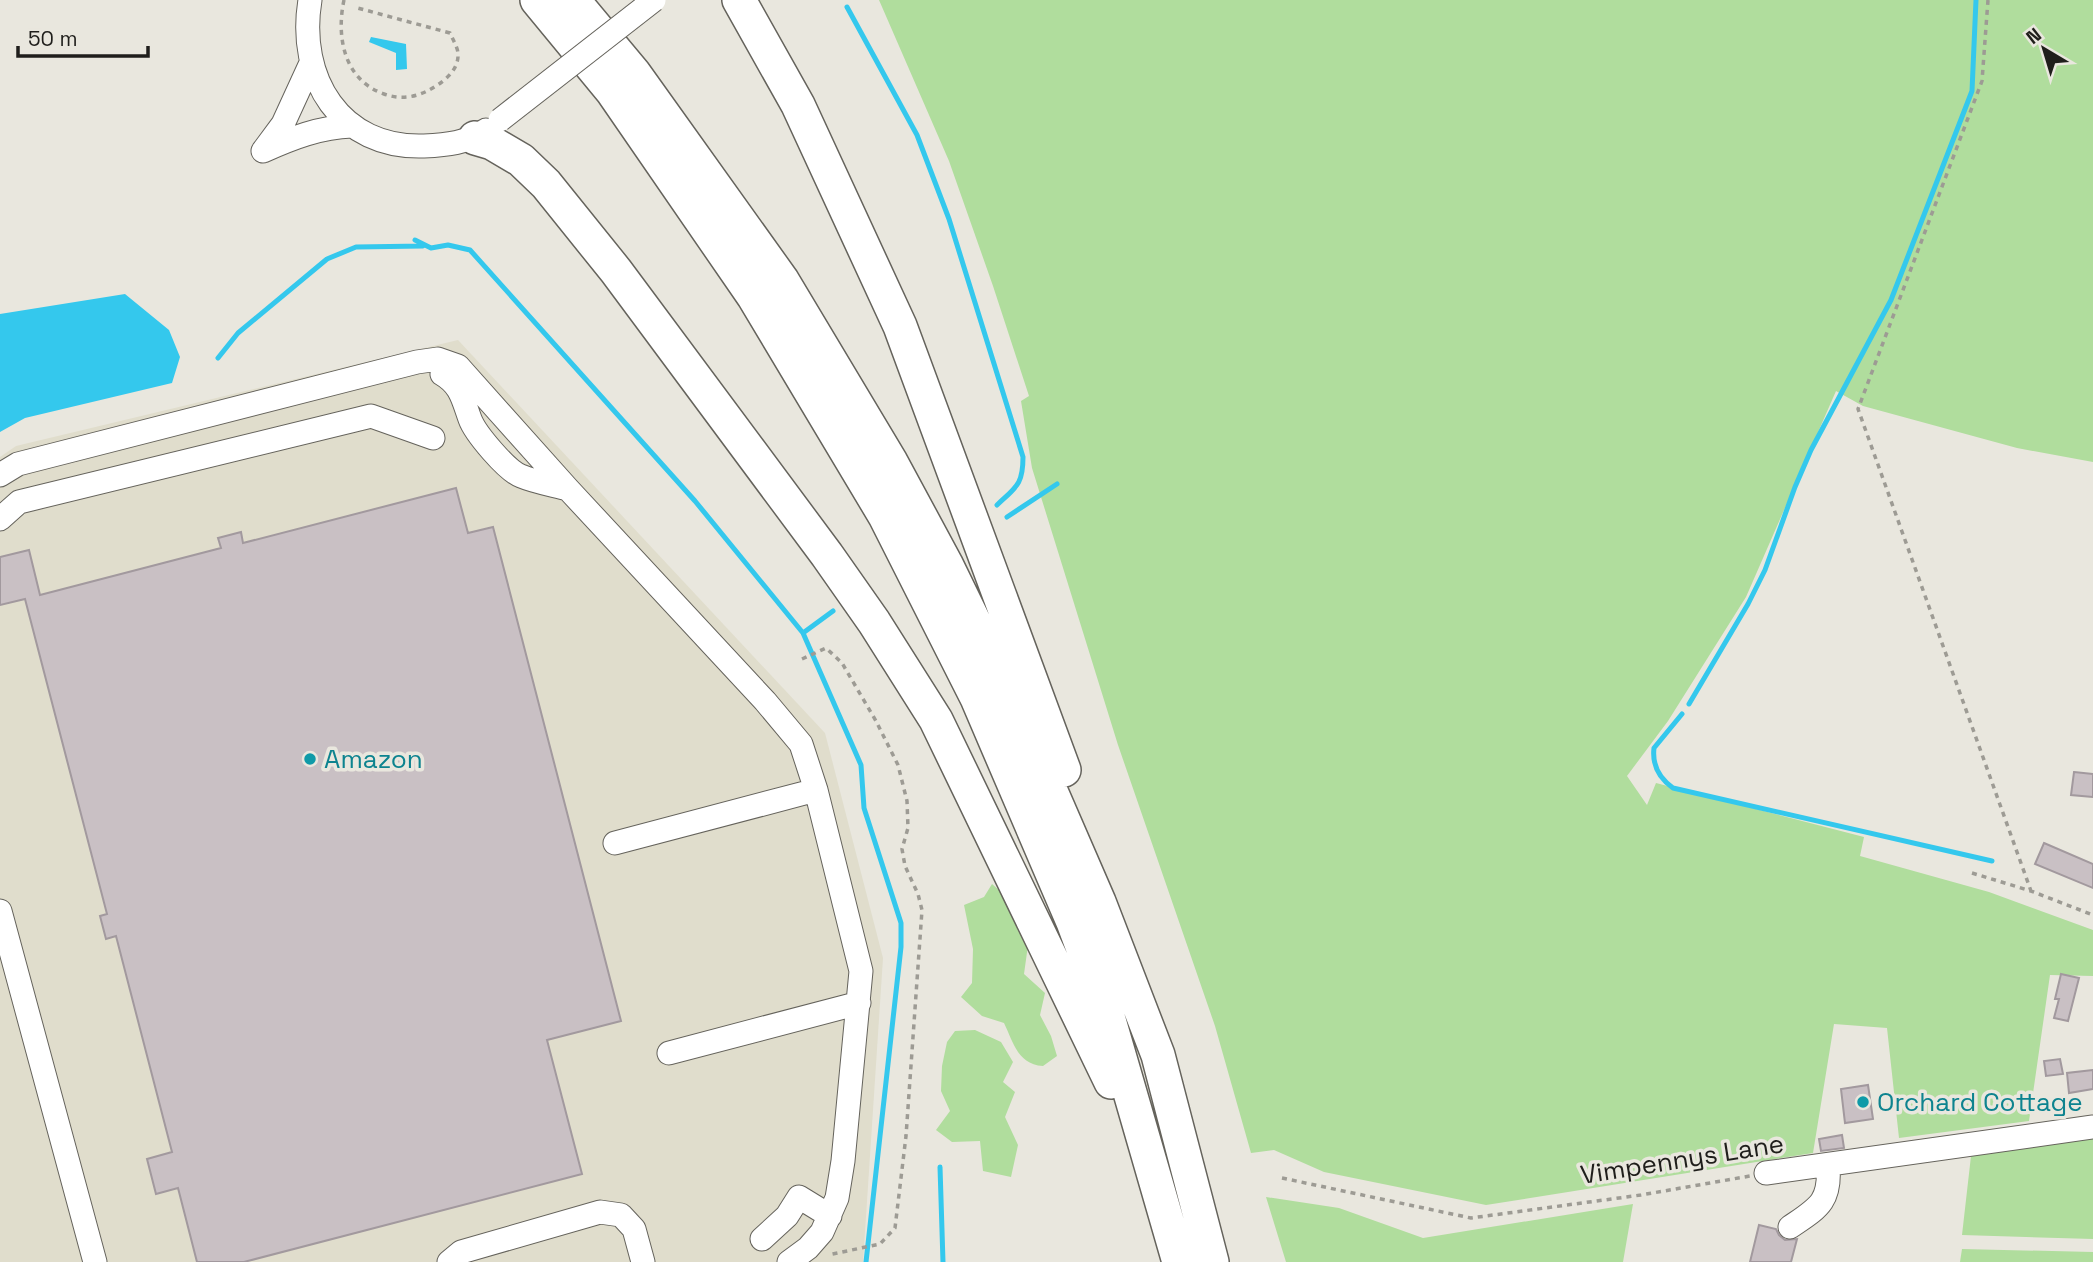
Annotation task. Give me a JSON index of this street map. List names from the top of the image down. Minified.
{"streets":{"street":["Vimpennys Lane"]},"places":["Amazon","Orchard Cottage"],"scale_bar":"50 m","north":"top left"}
